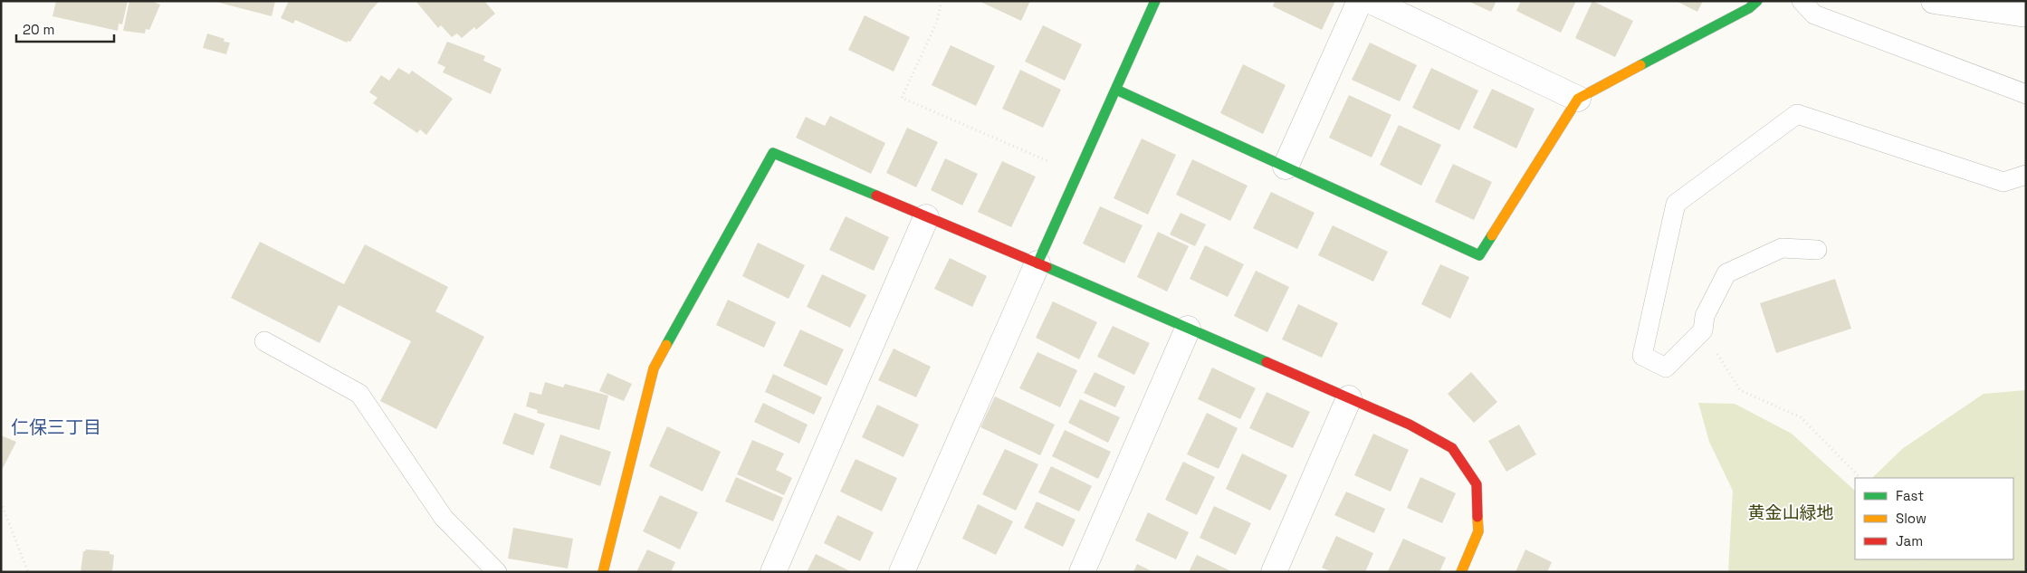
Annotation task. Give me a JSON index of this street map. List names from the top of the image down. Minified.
{"districts":["仁保三丁目"],"parks":["黄金山緑地"],"legend":["Fast","Slow","Jam"],"scale_bar":"20 m"}
